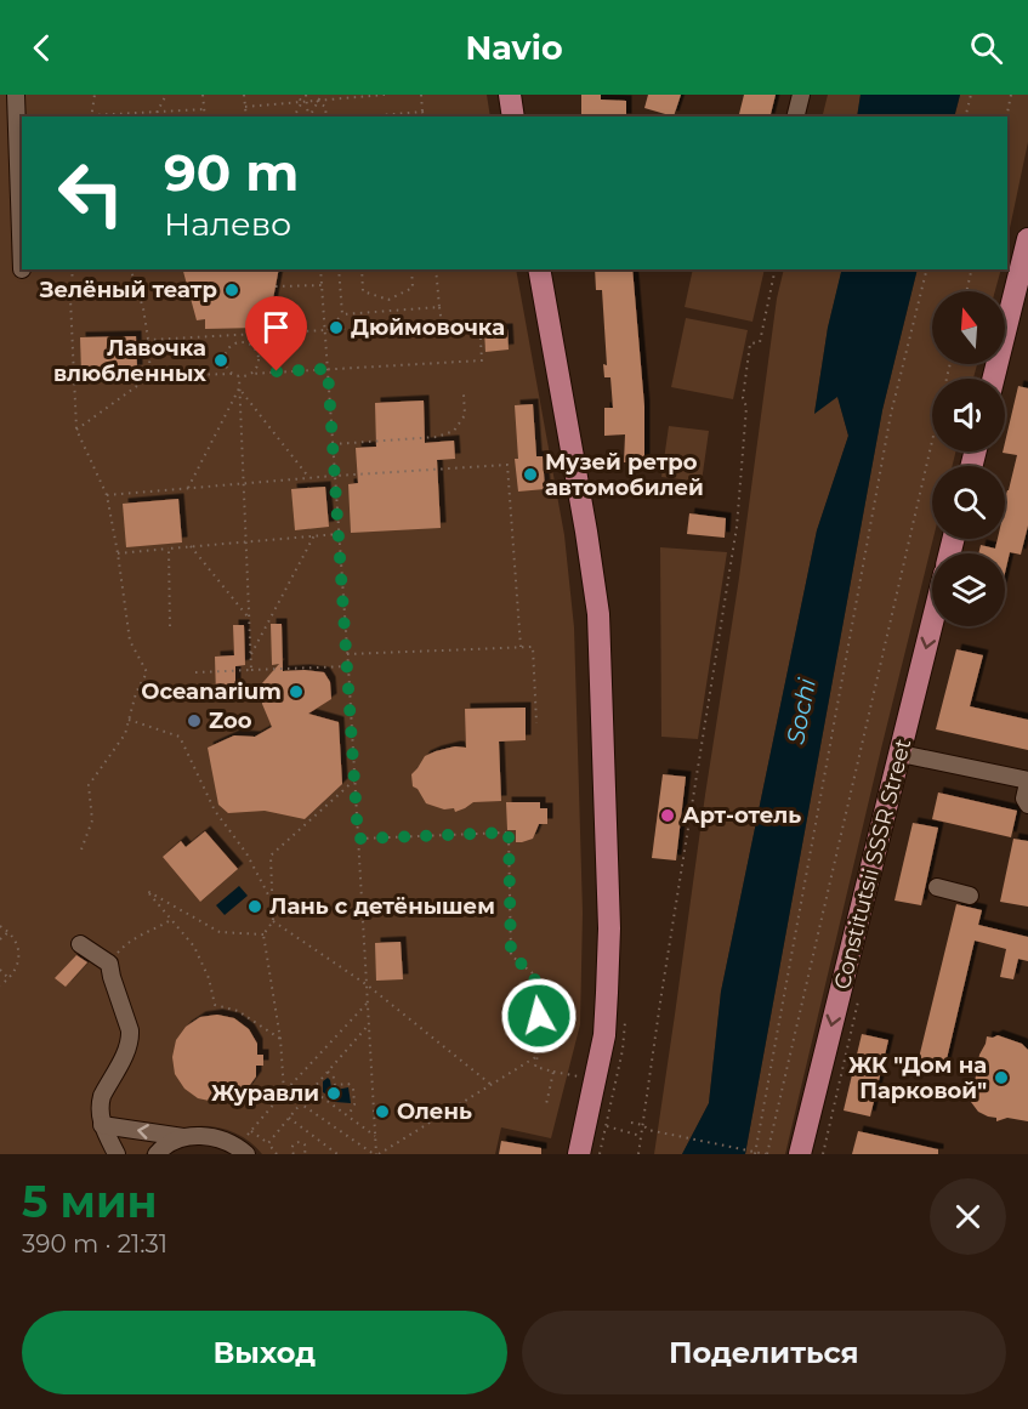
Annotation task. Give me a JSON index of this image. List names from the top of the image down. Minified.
{"streets":{"main road":["Constitutsii SSSR Street"]},"one_way":["Constitutsii SSSR Street"],"water":["Sochi"],"places":["Зелёный театр","Дюймовочка","Лавочка влюбленных","Музей ретро автомобилей","Oceanarium","Zoo","Арт-отель","Лань с детёнышем","ЖК \"Дом на Парковой\"","Журавли","Олень"],"north":"top","page":{"header":"Navio","turn":["90 m","Налево"],"heading":["5 мин","390 m · 21:31"],"buttons":["Выход","Поделиться"]}}
